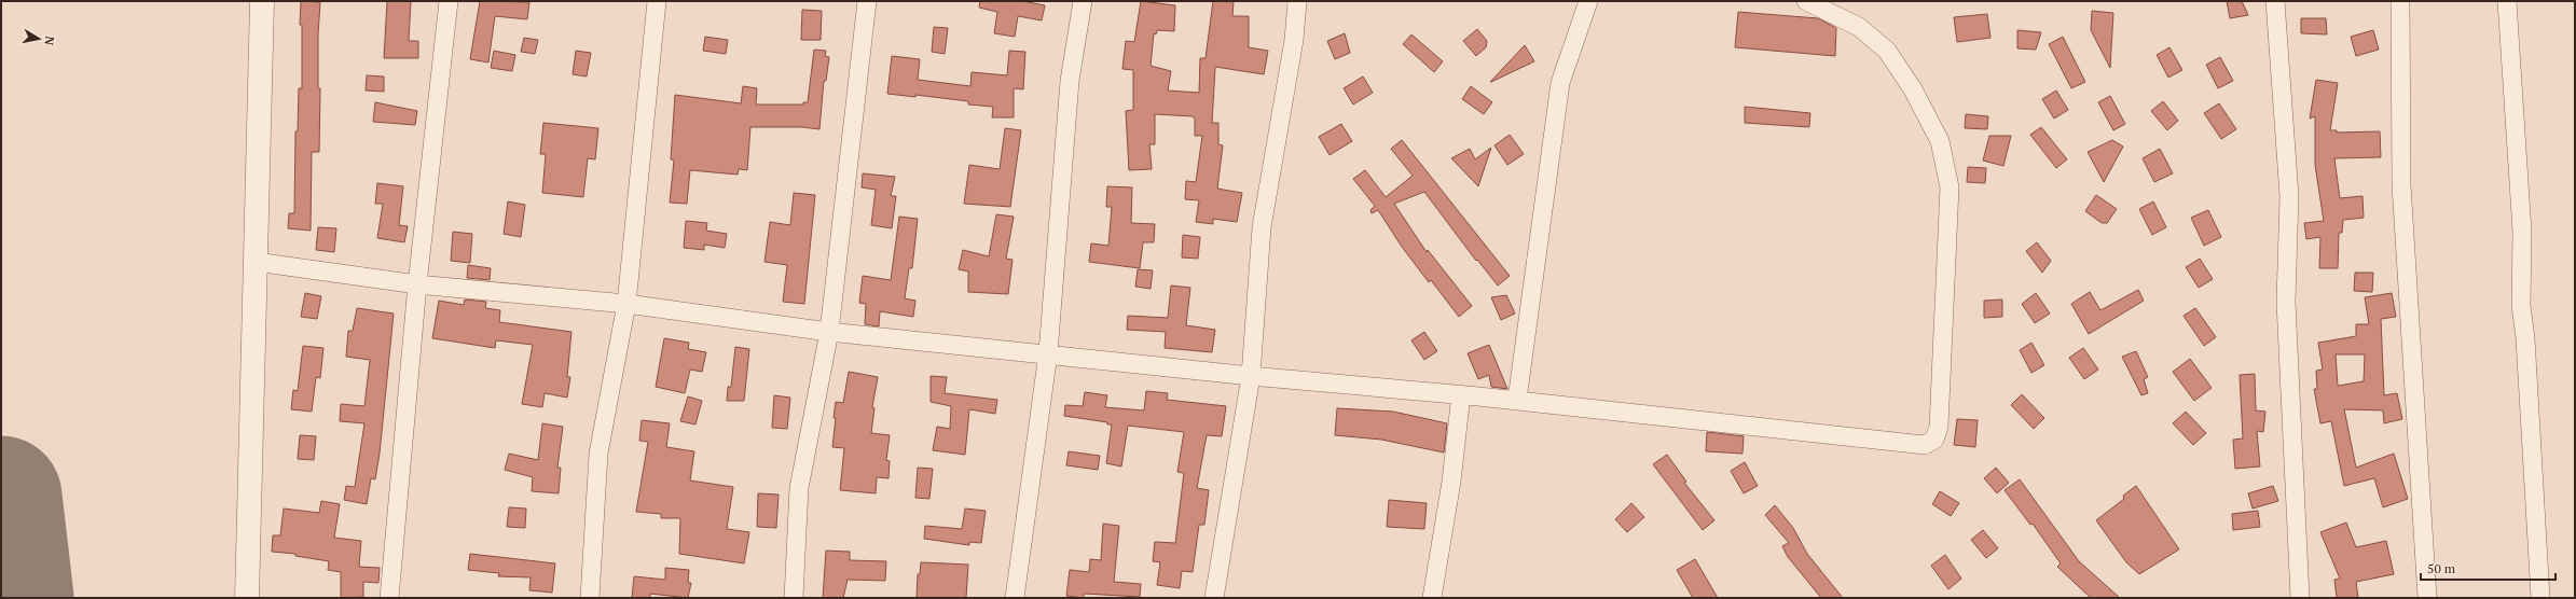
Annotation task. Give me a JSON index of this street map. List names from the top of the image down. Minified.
{"scale_bar":"50 m","north":"right"}
